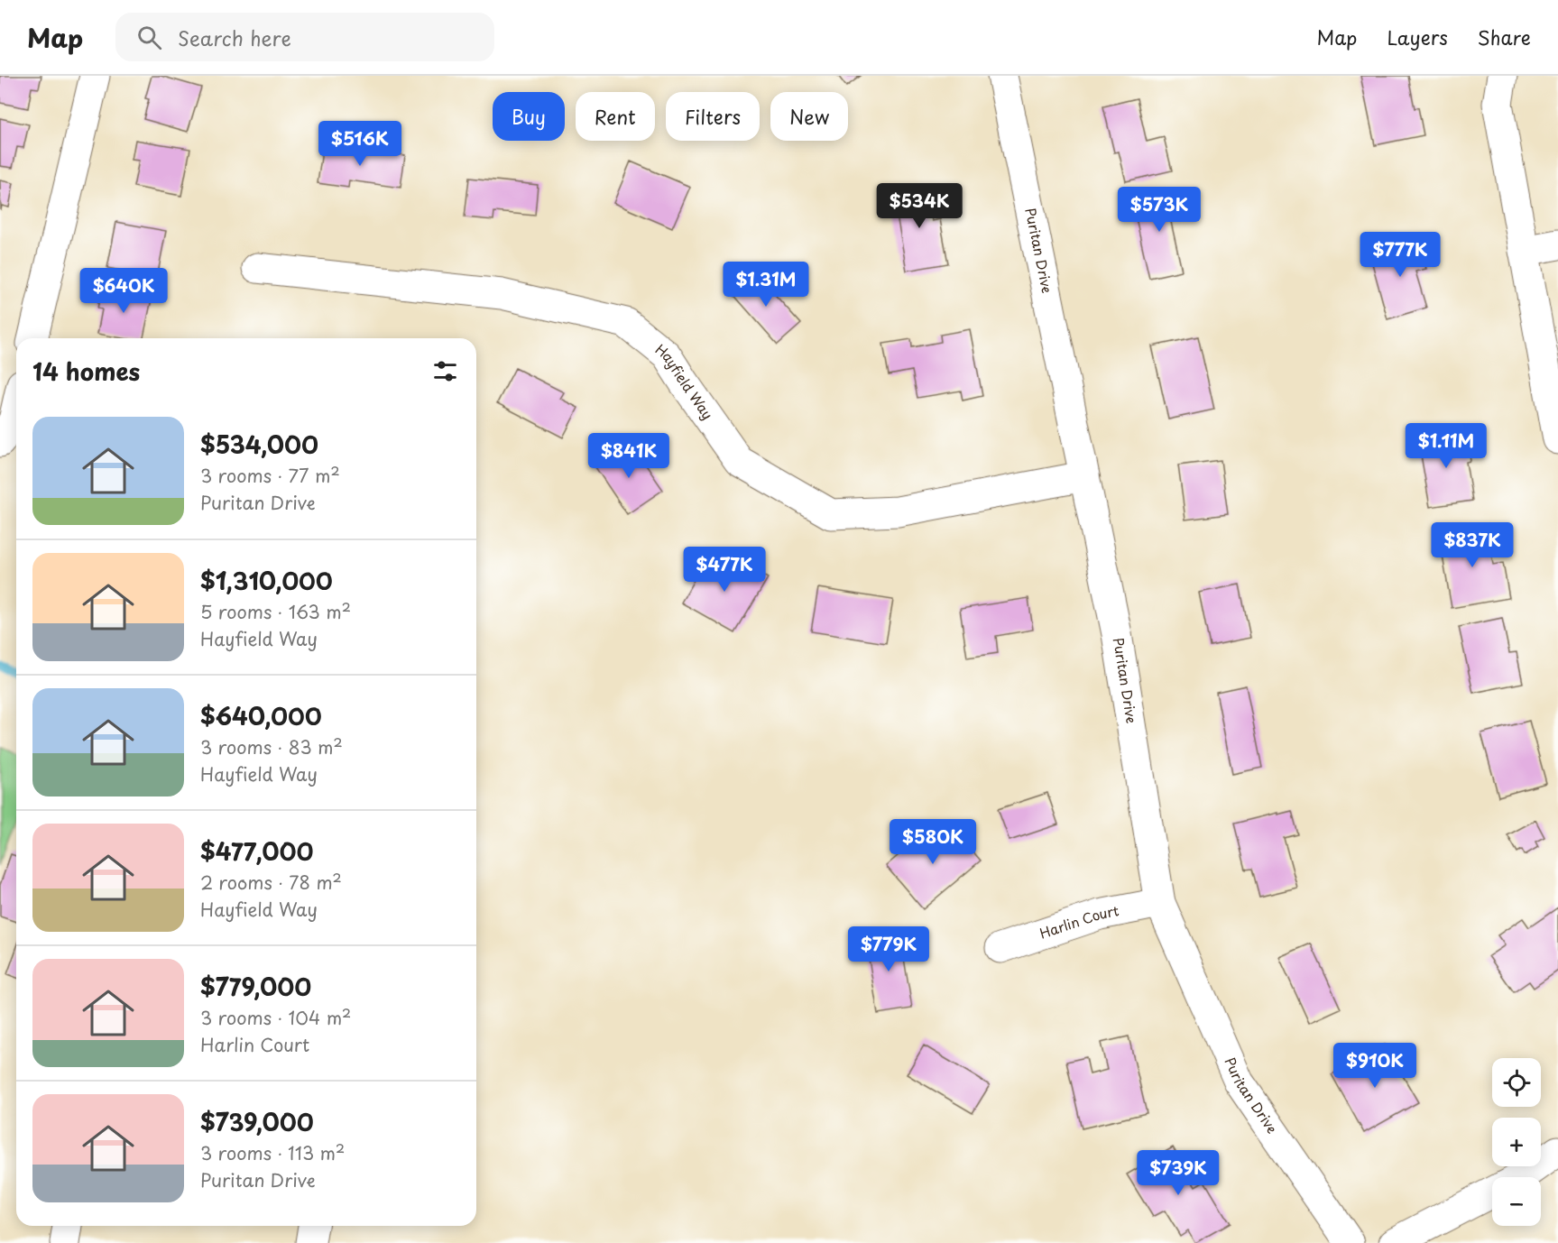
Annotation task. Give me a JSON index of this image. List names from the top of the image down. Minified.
{"streets":{"street":["Puritan Drive","Hayfield Way","Harlin Court"]},"crossings":[["Puritan Drive","Hayfield Way"],["Puritan Drive","Harlin Court"]],"page":{"header":"Map","search":"Search here","nav":["Map","Layers","Share"],"chip":["Buy","Rent","Filters","New"],"price":["$516K","$534K","$573K","$777K","$1.31M","$640K","$1.11M","$841K","$837K","$477K","$580K","$779K","$910K","$739K"],"heading":"14 homes","list":[{"name":"$534,000","note":"3 rooms · 77 m² · Puritan Drive"},{"name":"$1,310,000","note":"5 rooms · 163 m² · Hayfield Way"},{"name":"$640,000","note":"3 rooms · 83 m² · Hayfield Way"},{"name":"$477,000","note":"2 rooms · 78 m² · Hayfield Way"},{"name":"$779,000","note":"3 rooms · 104 m² · Harlin Court"},{"name":"$739,000","note":"3 rooms · 113 m² · Puritan Drive"}],"map_buttons":["+","−"]}}
